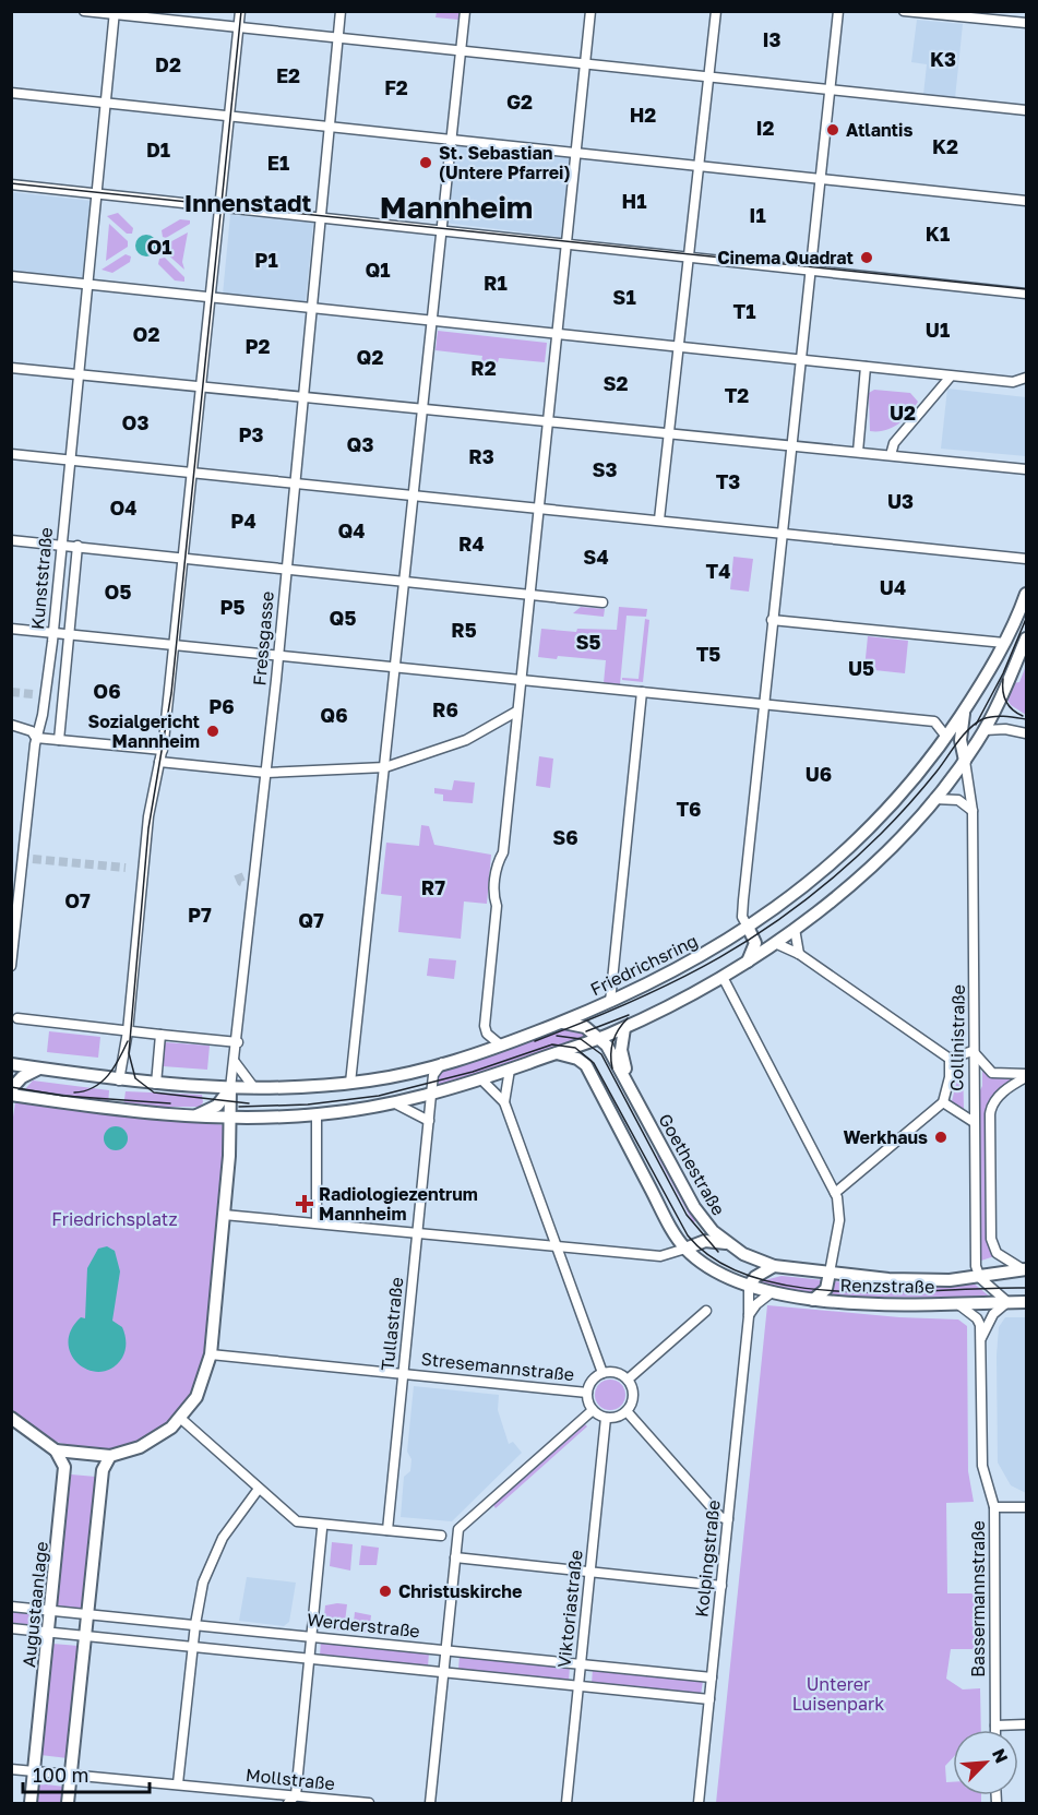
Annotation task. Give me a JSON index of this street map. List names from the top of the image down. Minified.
{"streets":{"main road":["Friedrichsring","Goethestraße","Renzstraße","Augustaanlage"],"street":["Kunststraße","Fressgasse","Collinistraße","Tullastraße","Stresemannstraße","Kolpingstraße","Bassermannstraße","Viktoriastraße","Werderstraße","Mollstraße"]},"crossings":[["Fressgasse","Friedrichsring"],["Friedrichsring","Tullastraße"],["Collinistraße","Renzstraße"],["Goethestraße","Renzstraße"],["Renzstraße","Kolpingstraße"],["Renzstraße","Bassermannstraße"],["Tullastraße","Stresemannstraße"],["Stresemannstraße","Viktoriastraße"],["Kolpingstraße","Werderstraße"],["Augustaanlage","Werderstraße"],["Augustaanlage","Mollstraße"],["Viktoriastraße","Werderstraße"]],"districts":["I3","K3","D2","E2","F2","G2","H2","I2","K2","D1","E1","H1","Innenstadt","Mannheim","I1","K1","O1","P1","Q1","R1","S1","T1","U1","O2","P2","Q2","R2","S2","T2","U2","O3","P3","Q3","R3","S3","T3","U3","O4","P4","Q4","R4","S4","T4","U4","O5","P5","Q5","R5","S5","T5","U5","O6","P6","R6","Q6","U6","T6","S6","R7","O7","P7","Q7"],"parks":["Friedrichsplatz","Unterer Luisenpark"],"places":{"other":["Atlantis","St. Sebastian (Untere Pfarrei)","Cinema Quadrat","Sozialgericht Mannheim","Werkhaus","Christuskirche"],"health":["Radiologiezentrum Mannheim"]},"scale_bar":"100 m","north":"top right"}
